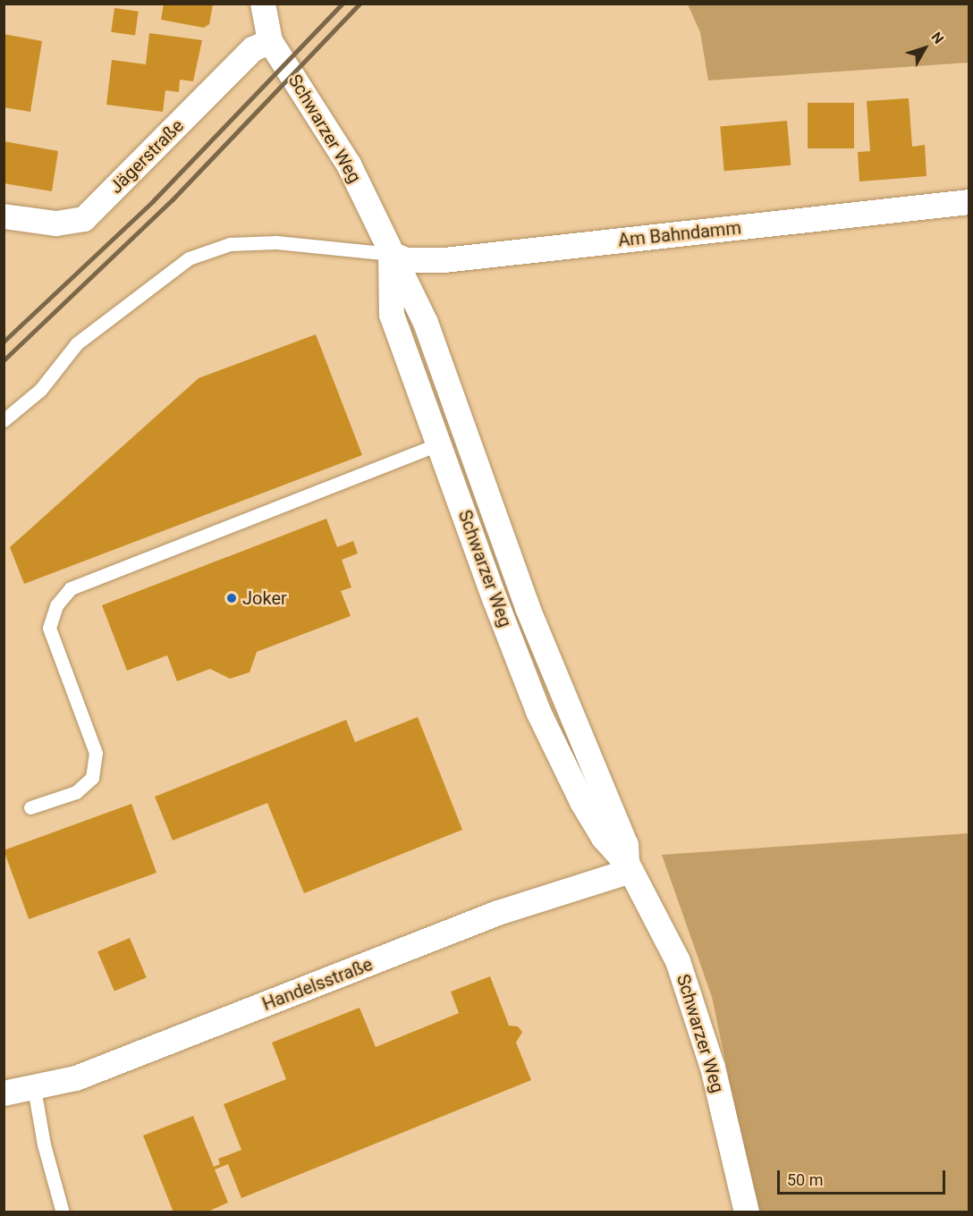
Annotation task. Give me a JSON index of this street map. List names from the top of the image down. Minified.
{"streets":{"street":["Schwarzer Weg","Jägerstraße","Am Bahndamm","Handelsstraße"]},"crossings":[["Schwarzer Weg","Jägerstraße"],["Schwarzer Weg","Am Bahndamm"],["Schwarzer Weg","Handelsstraße"]],"places":["Joker"],"scale_bar":"50 m","north":"top right"}
